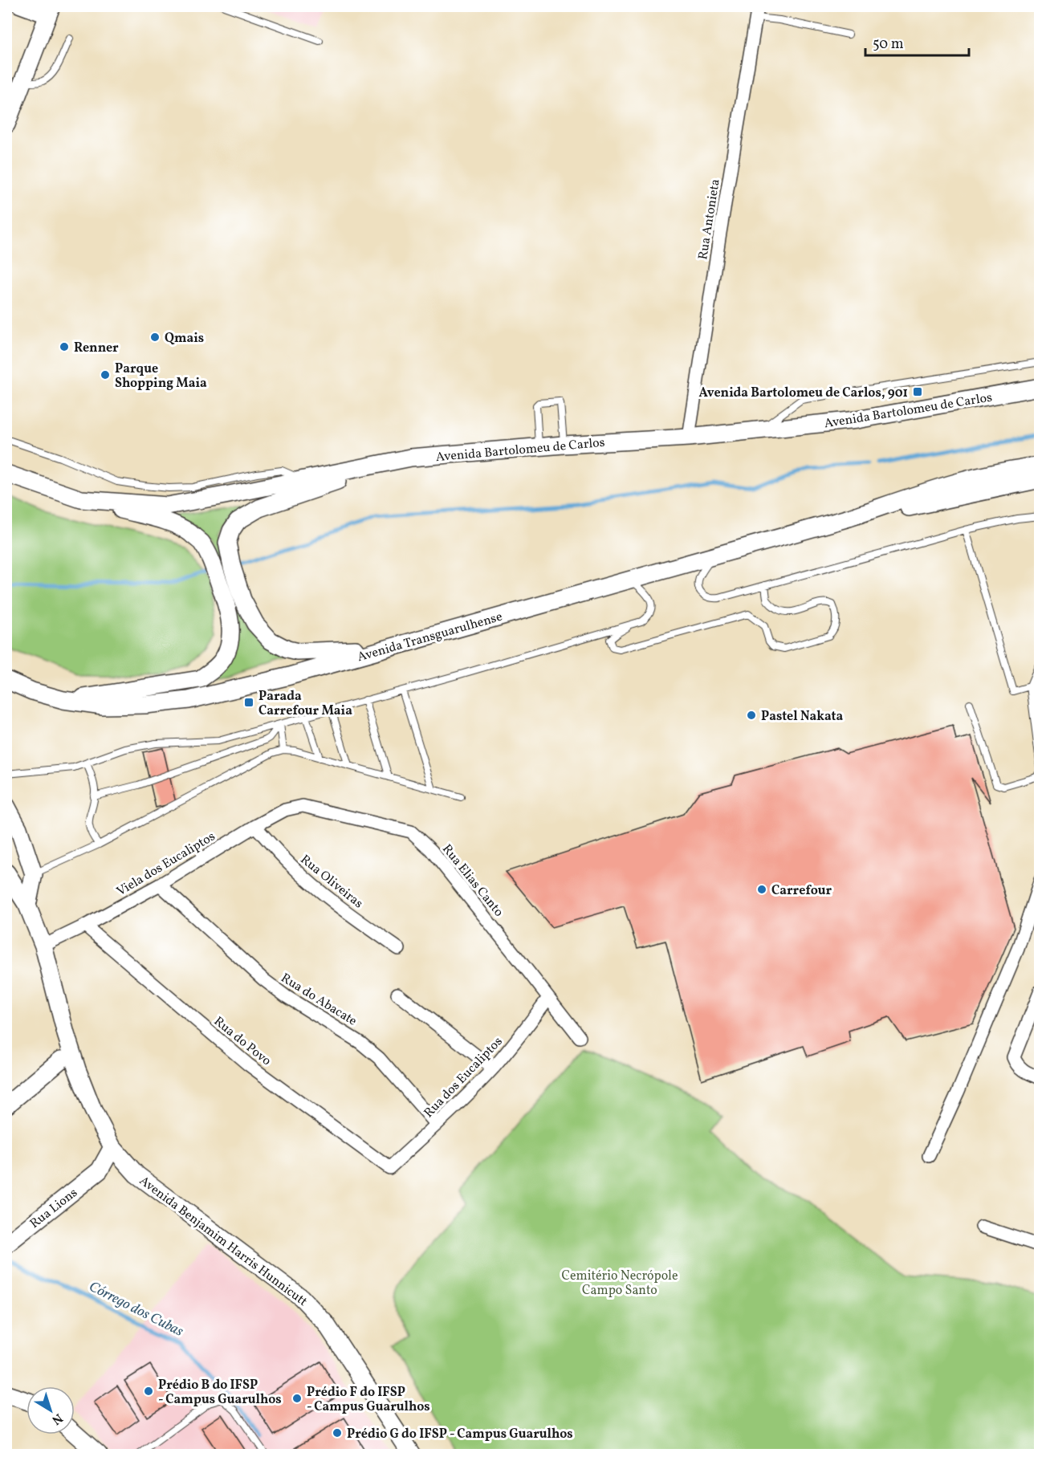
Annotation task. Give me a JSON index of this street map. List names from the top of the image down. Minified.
{"streets":{"main road":["Avenida Bartolomeu de Carlos","Avenida Transguarulhense","Rua Lions","Avenida Benjamim Harris Hunnicutt"],"street":["Rua Antonieta","Viela dos Eucaliptos","Rua Elias Canto","Rua Oliveiras","Rua do Abacate","Rua do Povo","Rua dos Eucaliptos"]},"crossings":[["Rua Antonieta","Avenida Bartolomeu de Carlos"],["Viela dos Eucaliptos","Rua Elias Canto"],["Viela dos Eucaliptos","Rua Oliveiras"],["Viela dos Eucaliptos","Rua do Abacate"],["Viela dos Eucaliptos","Rua do Povo"],["Viela dos Eucaliptos","Avenida Benjamim Harris Hunnicutt"],["Rua Elias Canto","Rua dos Eucaliptos"],["Rua do Abacate","Rua dos Eucaliptos"],["Rua do Povo","Rua dos Eucaliptos"],["Rua Lions","Avenida Benjamim Harris Hunnicutt"]],"water":["Córrego dos Cubas"],"parks":["Cemitério Necrópole Campo Santo"],"places":{"other":["Qmais","Renner","Parque Shopping Maia","Pastel Nakata","Carrefour","Prédio B do IFSP - Campus Guarulhos","Prédio F do IFSP - Campus Guarulhos","Prédio G do IFSP - Campus Guarulhos"],"transit":["Avenida Bartolomeu de Carlos, 901","Parada Carrefour Maia"]},"scale_bar":"50 m","north":"bottom right"}
